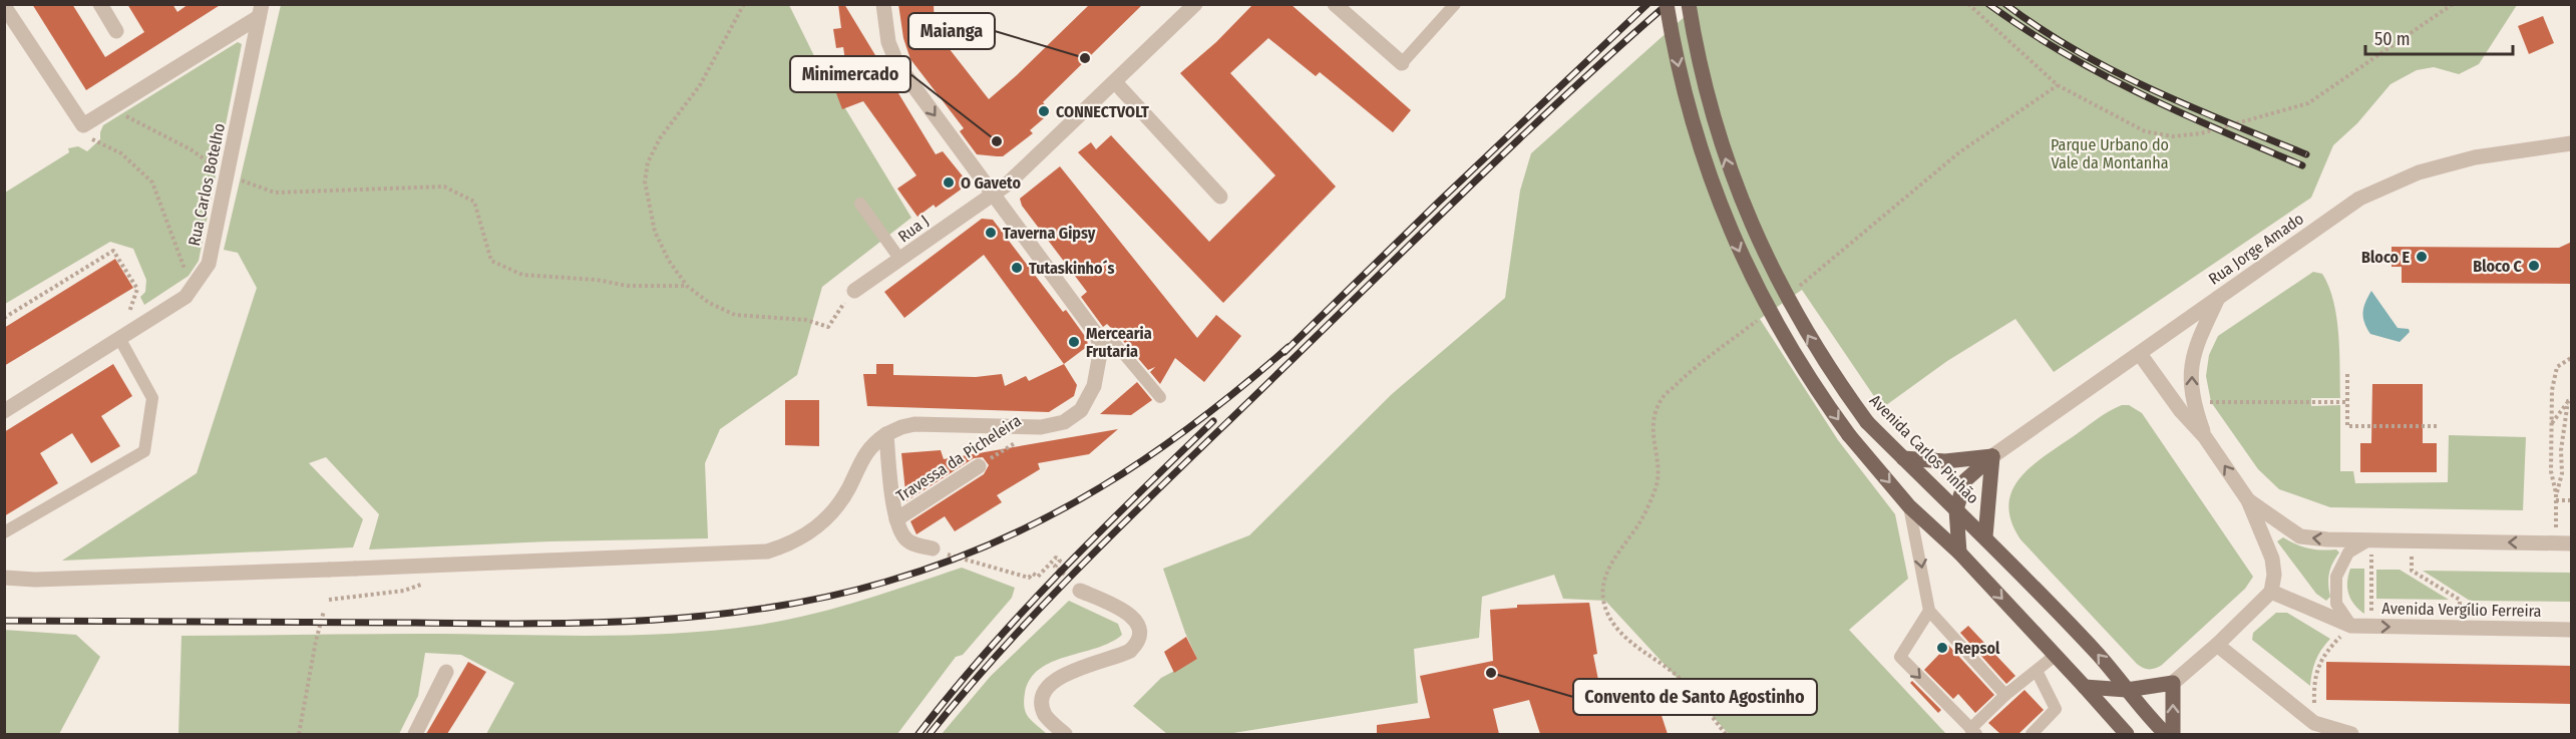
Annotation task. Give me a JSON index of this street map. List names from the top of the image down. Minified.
{"streets":{"main road":["Avenida Carlos Pinhão"],"street":["Rua Carlos Botelho","Rua J","Rua Jorge Amado","Travessa da Picheleira","Avenida Vergílio Ferreira"]},"parks":["Parque Urbano do Vale da Montanha"],"places":["Maianga","CONNECTVOLT","Minimercado","O Gaveto","Taverna Gipsy","Bloco E","Bloco C","Tutaskinho´s","Mercearia Frutaria","Repsol","Convento de Santo Agostinho"],"scale_bar":"50 m"}
